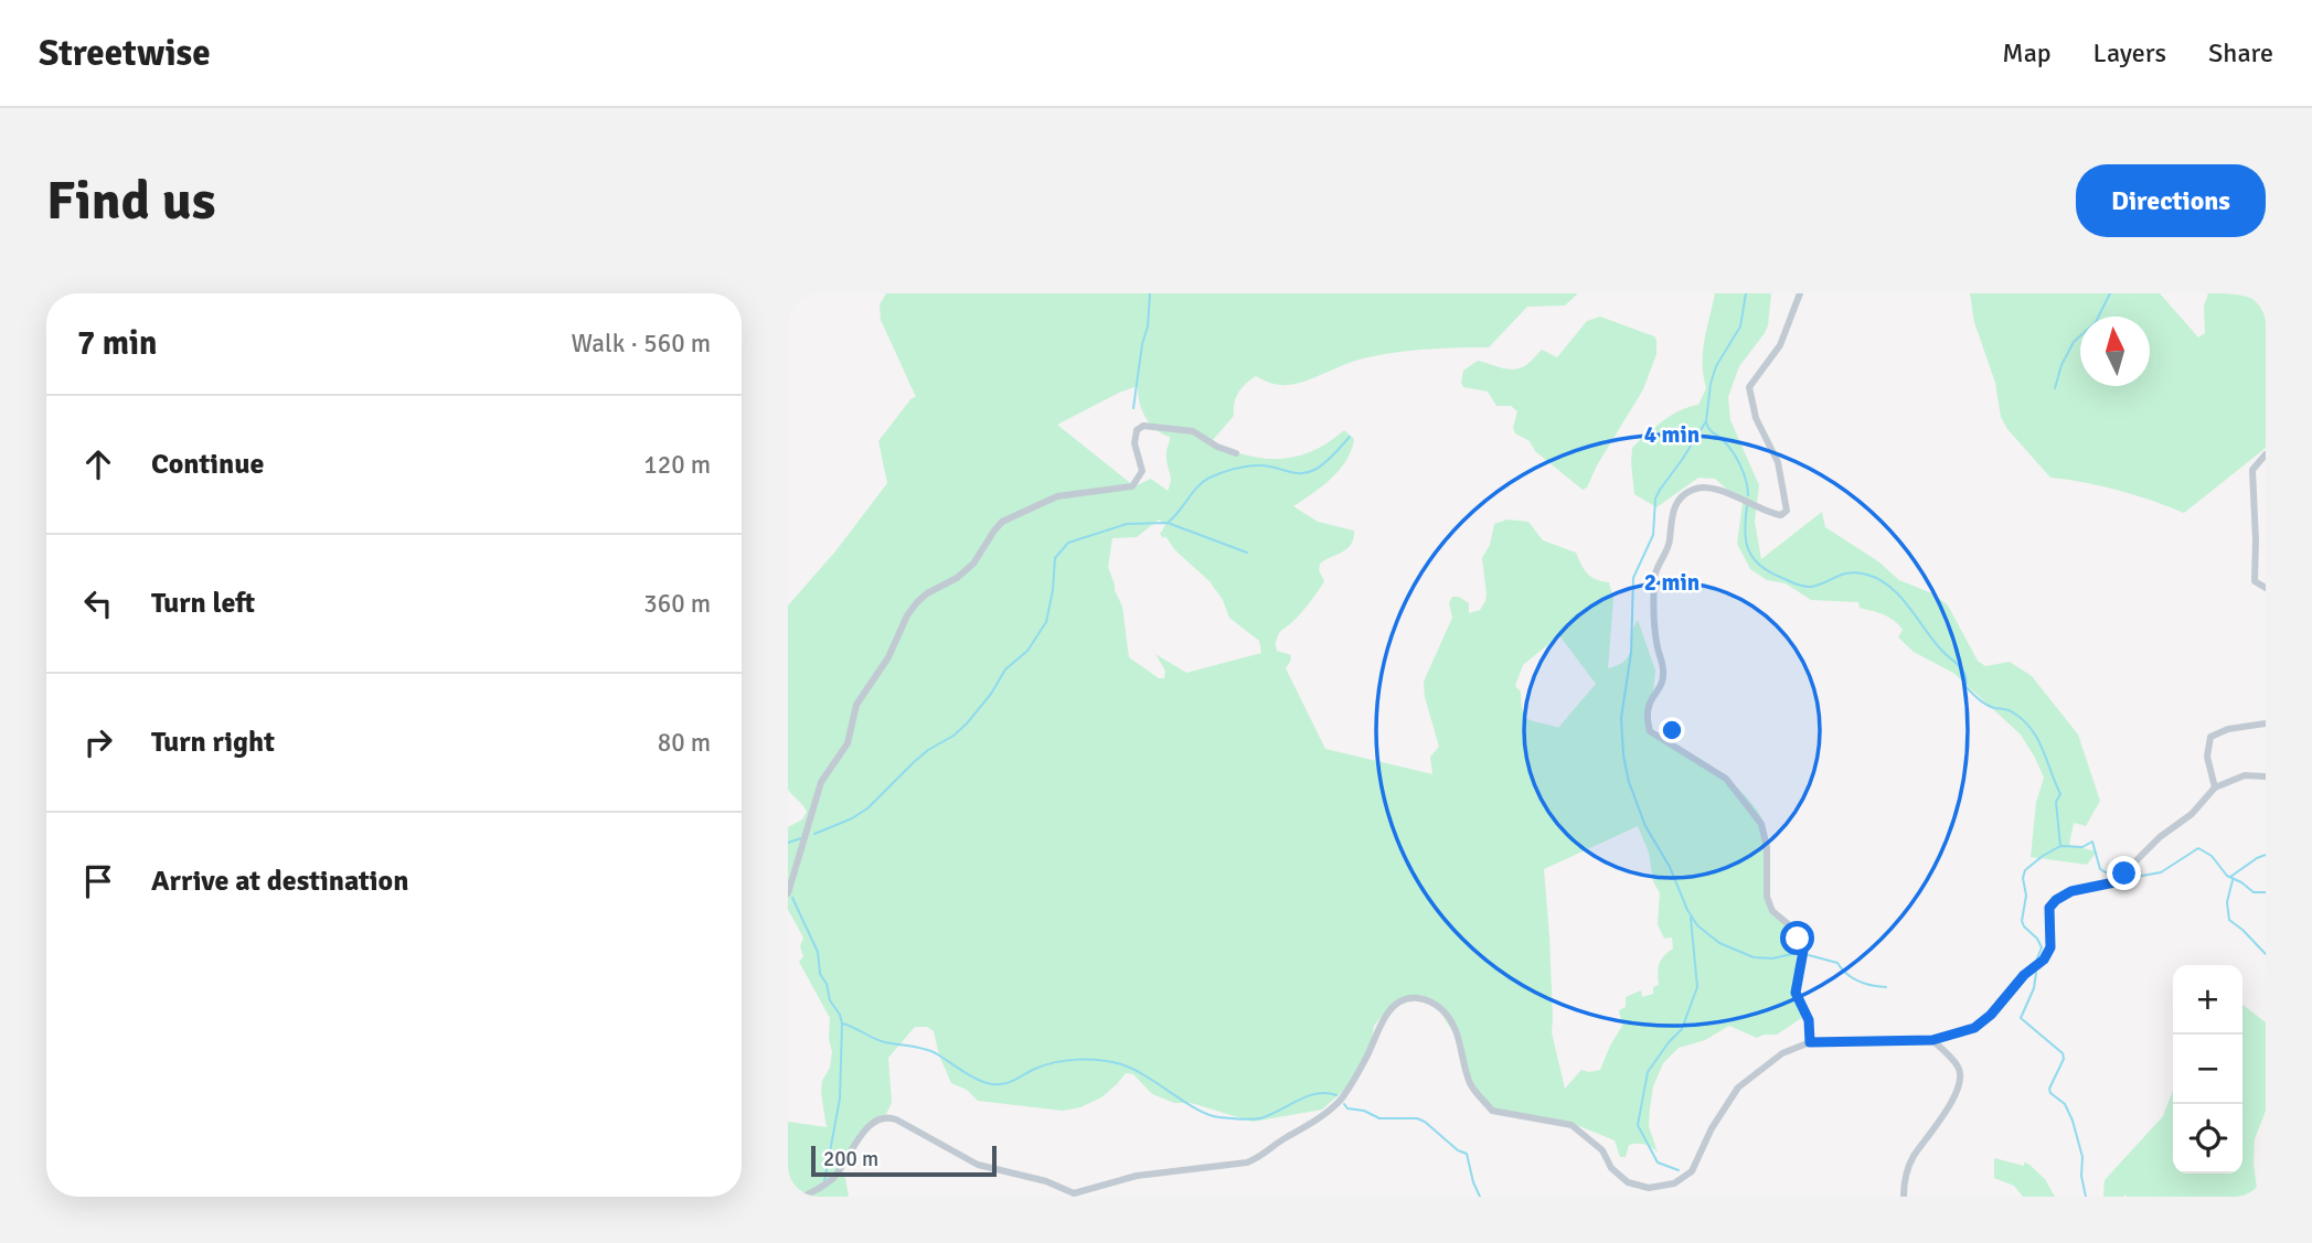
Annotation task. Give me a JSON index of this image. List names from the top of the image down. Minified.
{"scale_bar":"200 m","north":"top","page":{"header":"Streetwise","nav":["Map","Layers","Share"],"buttons":"Directions","title":"Find us","heading":["7 min","Walk · 560 m"],"list":[["Continue","120 m"],["Turn left","360 m"],["Turn right","80 m"],"Arrive at destination"],"map_buttons":["+","−"],"scale":"200 m"},"rings":["4 min","2 min"]}
